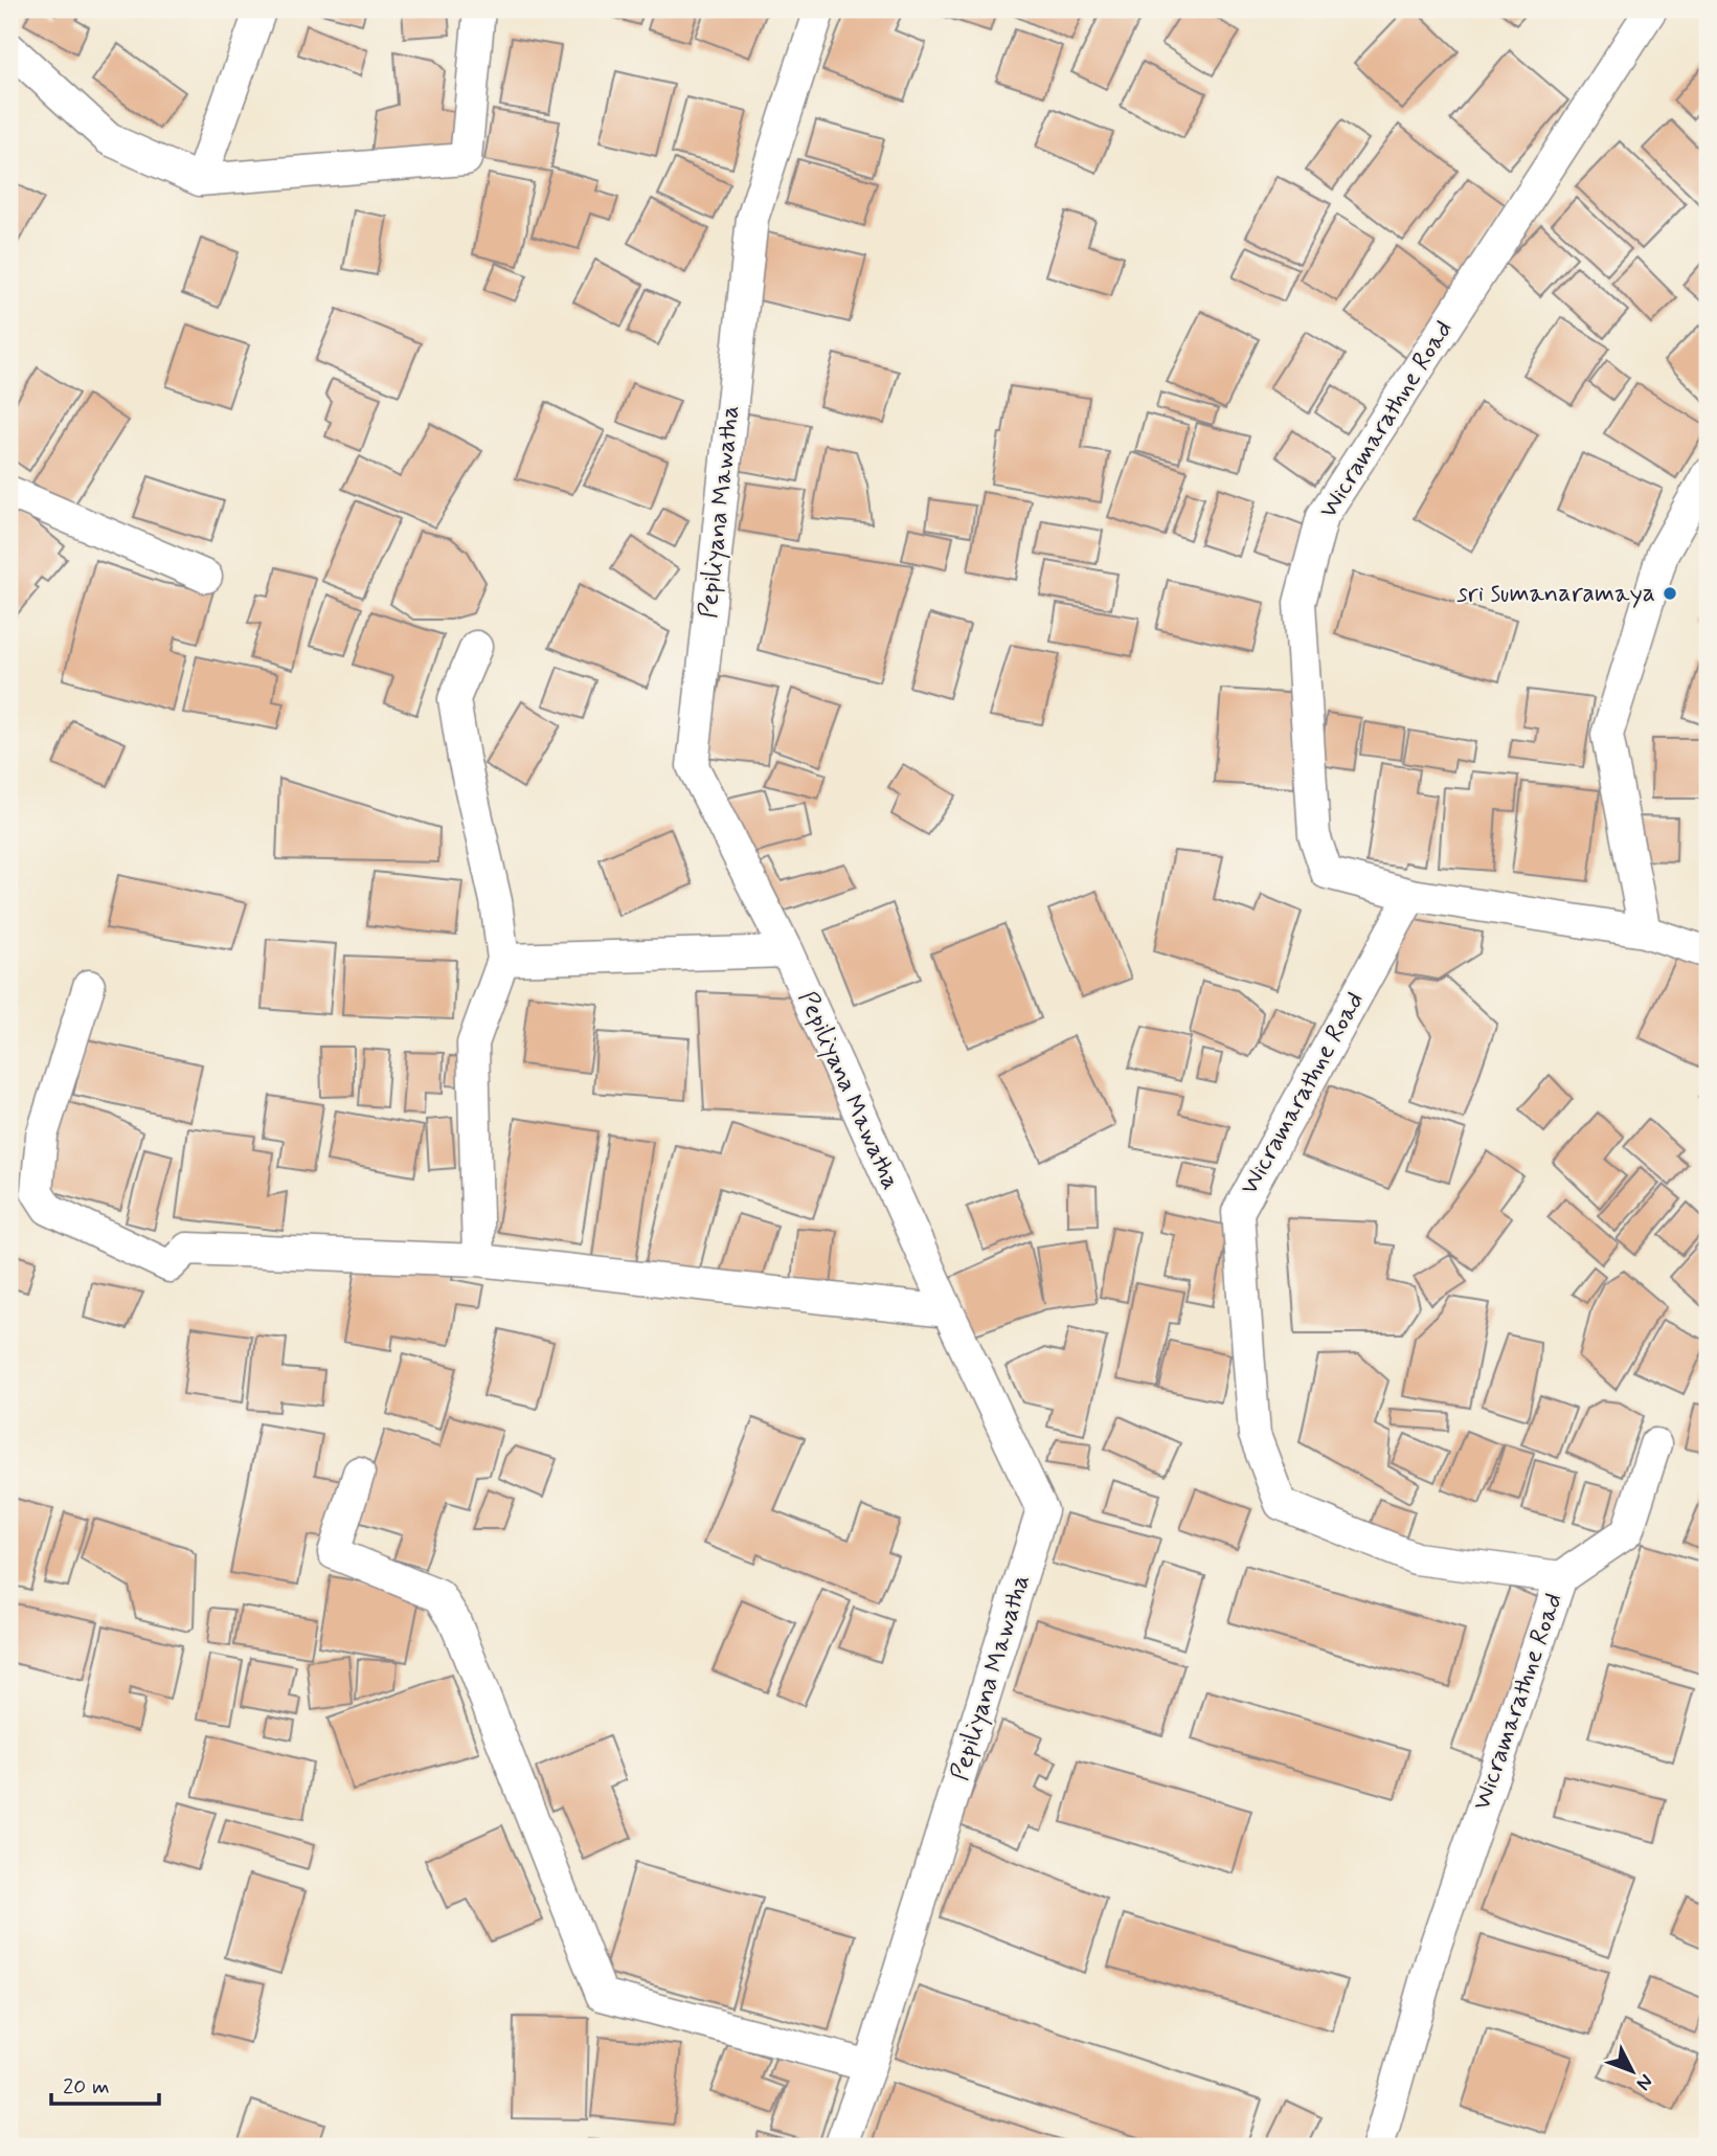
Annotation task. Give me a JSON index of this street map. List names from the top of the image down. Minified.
{"streets":{"street":["Wicramarathne Road","Pepiliyana Mawatha"]},"places":["sri sumanaramaya"],"scale_bar":"20 m","north":"bottom right"}
